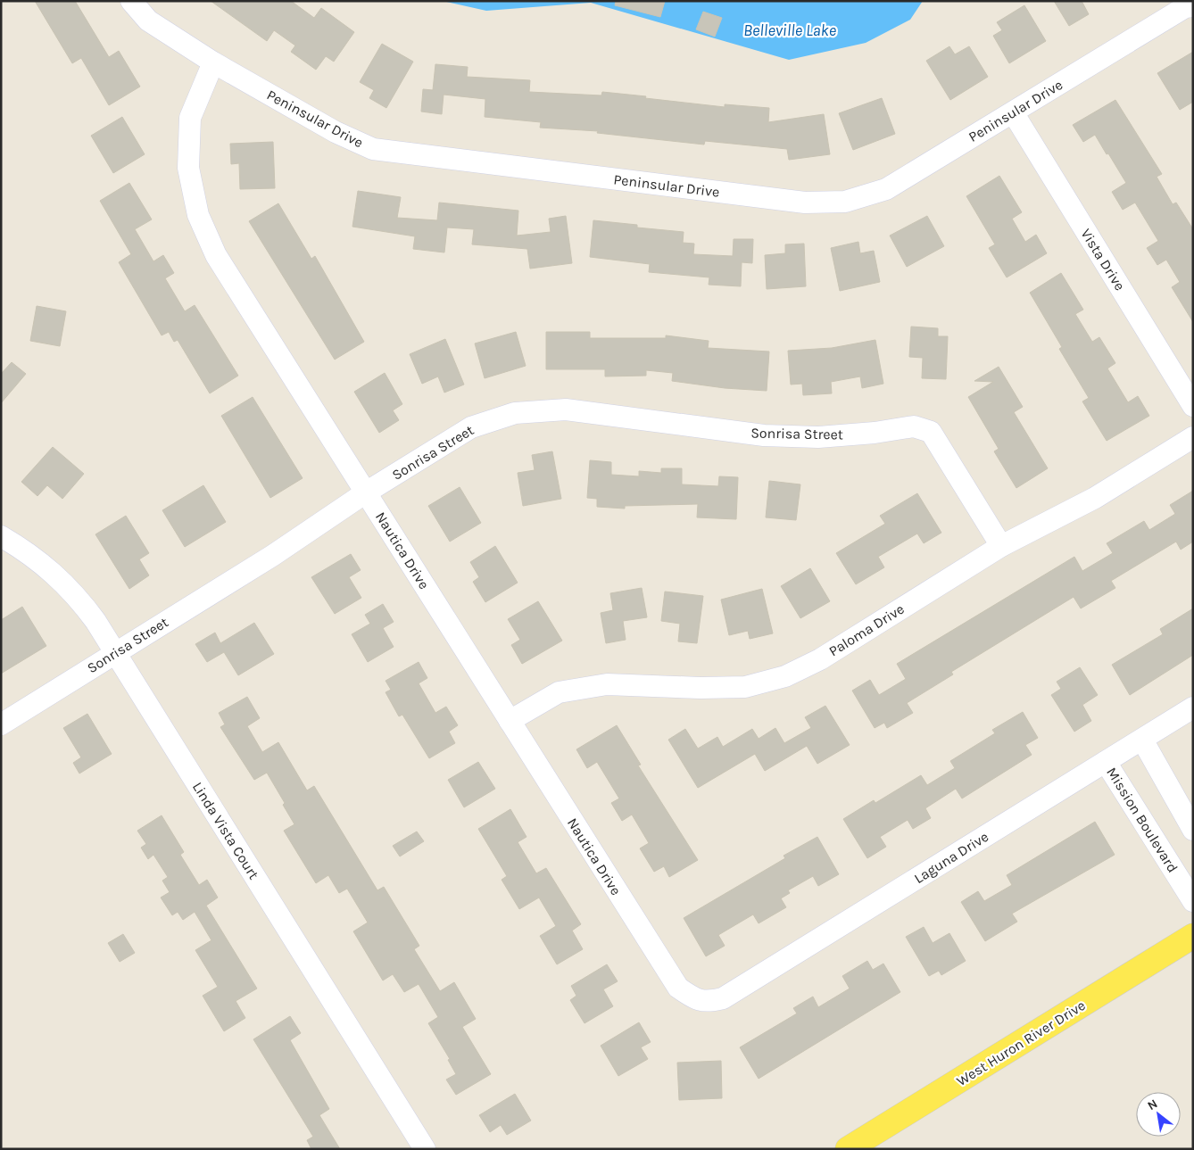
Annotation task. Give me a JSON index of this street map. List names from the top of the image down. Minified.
{"streets":{"main road":["West Huron River Drive"],"street":["Peninsular Drive","Vista Drive","Sonrisa Street","Nautica Drive","Paloma Drive","Mission Boulevard","Linda Vista Court","Laguna Drive"]},"crossings":[["Peninsular Drive","Vista Drive"],["Peninsular Drive","Nautica Drive"],["Sonrisa Street","Nautica Drive"],["Sonrisa Street","Paloma Drive"],["Sonrisa Street","Linda Vista Court"],["Nautica Drive","Paloma Drive"],["Nautica Drive","Laguna Drive"],["Mission Boulevard","Laguna Drive"]],"water":["Belleville Lake"],"north":"top left"}
